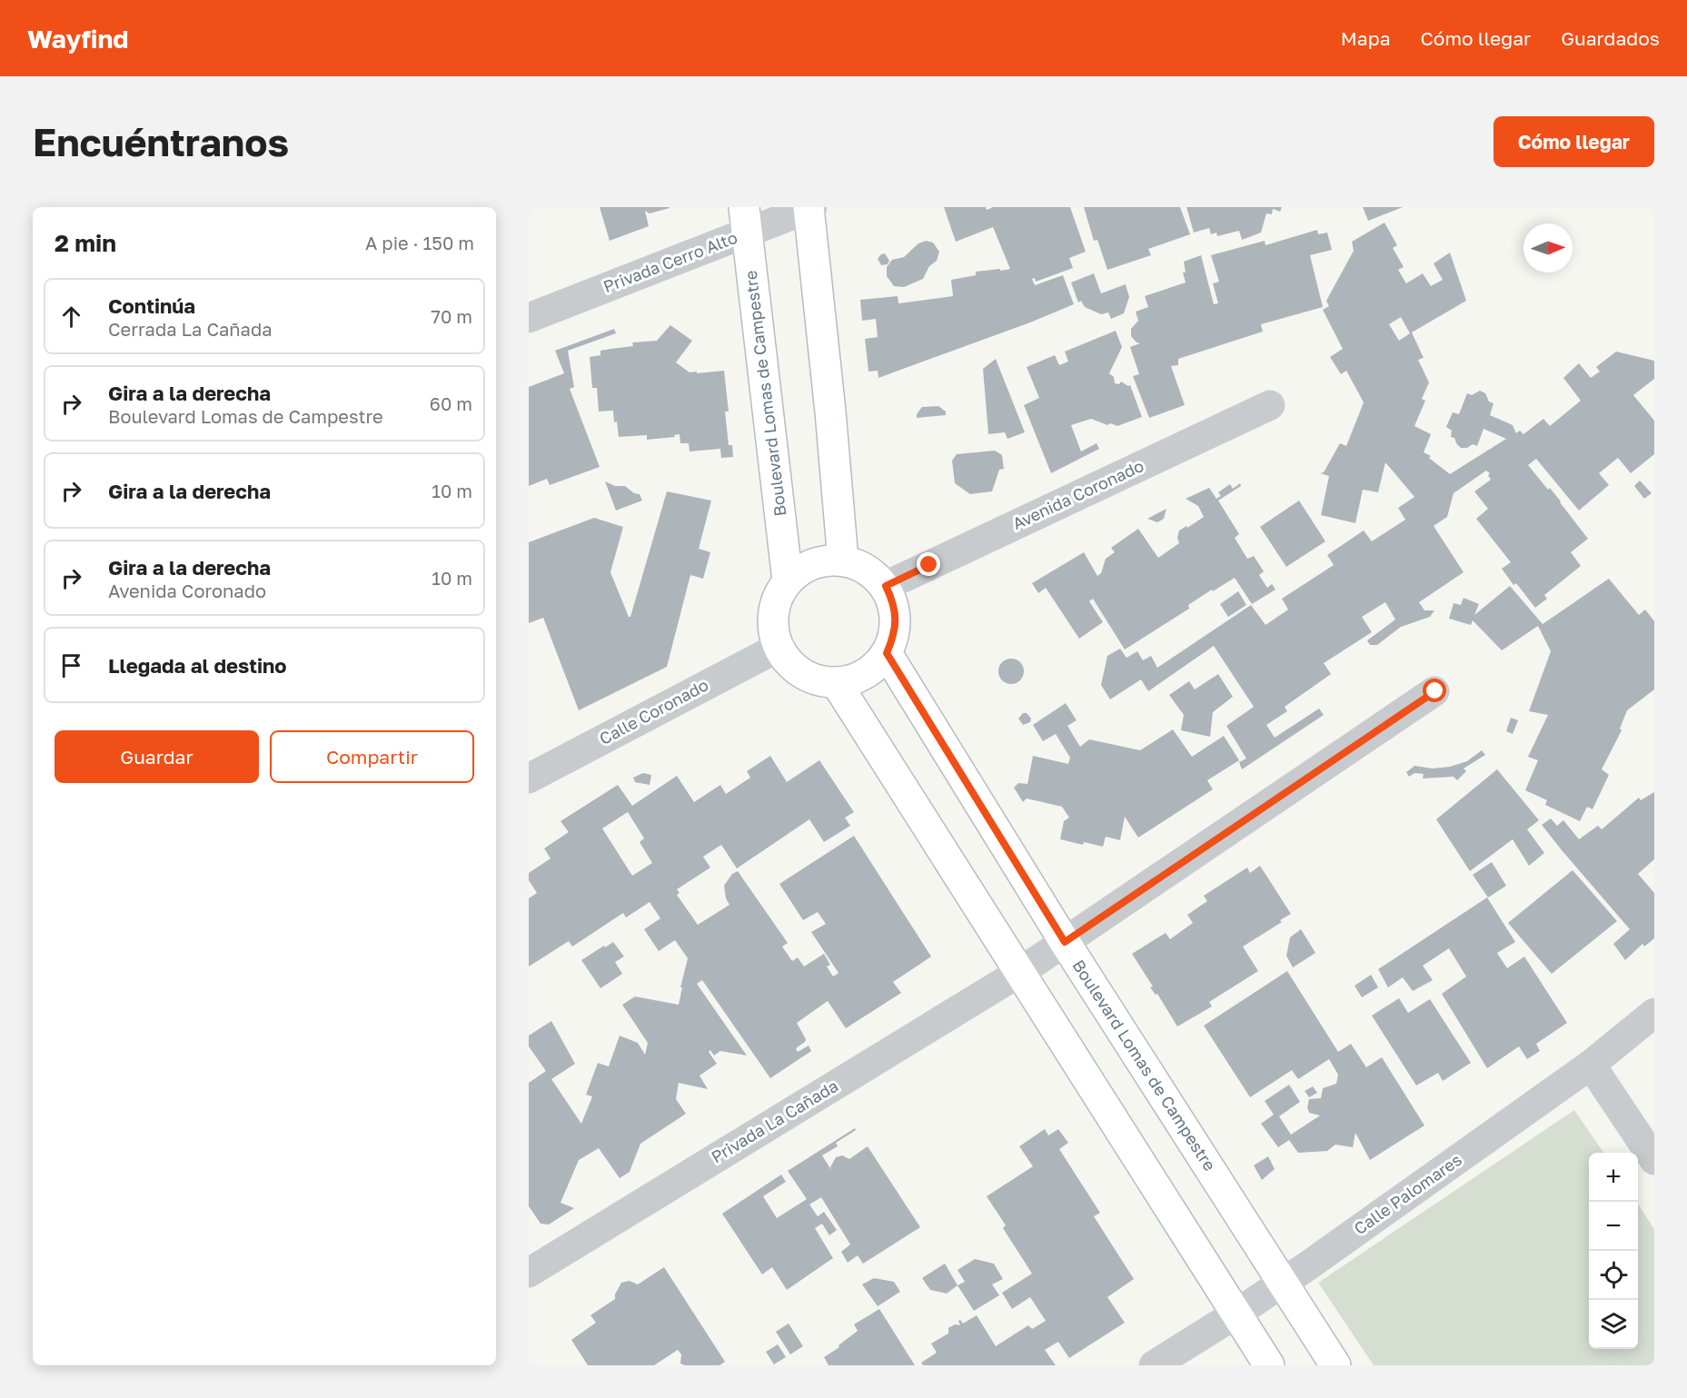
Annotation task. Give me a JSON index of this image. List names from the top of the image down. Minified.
{"streets":{"main road":["Boulevard Lomas de Campestre"],"street":["Privada Cerro Alto","Avenida Coronado","Calle Coronado","Privada La Cañada","Calle Palomares"]},"crossings":[["Privada Cerro Alto","Boulevard Lomas de Campestre"],["Boulevard Lomas de Campestre","Avenida Coronado"],["Boulevard Lomas de Campestre","Calle Coronado"],["Boulevard Lomas de Campestre","Privada La Cañada"],["Boulevard Lomas de Campestre","Calle Palomares"],["Avenida Coronado","Calle Coronado"]],"north":"right","page":{"header":"Wayfind","nav":["Mapa","Cómo llegar","Guardados"],"buttons":["Cómo llegar",["Guardar","Compartir"]],"title":"Encuéntranos","heading":["2 min","A pie · 150 m"],"list":[["Continúa","Cerrada La Cañada","70 m"],["Gira a la derecha","Boulevard Lomas de Campestre","60 m"],["Gira a la derecha","10 m"],["Gira a la derecha","Avenida Coronado","10 m"],"Llegada al destino"],"map_buttons":["+","−"]}}
